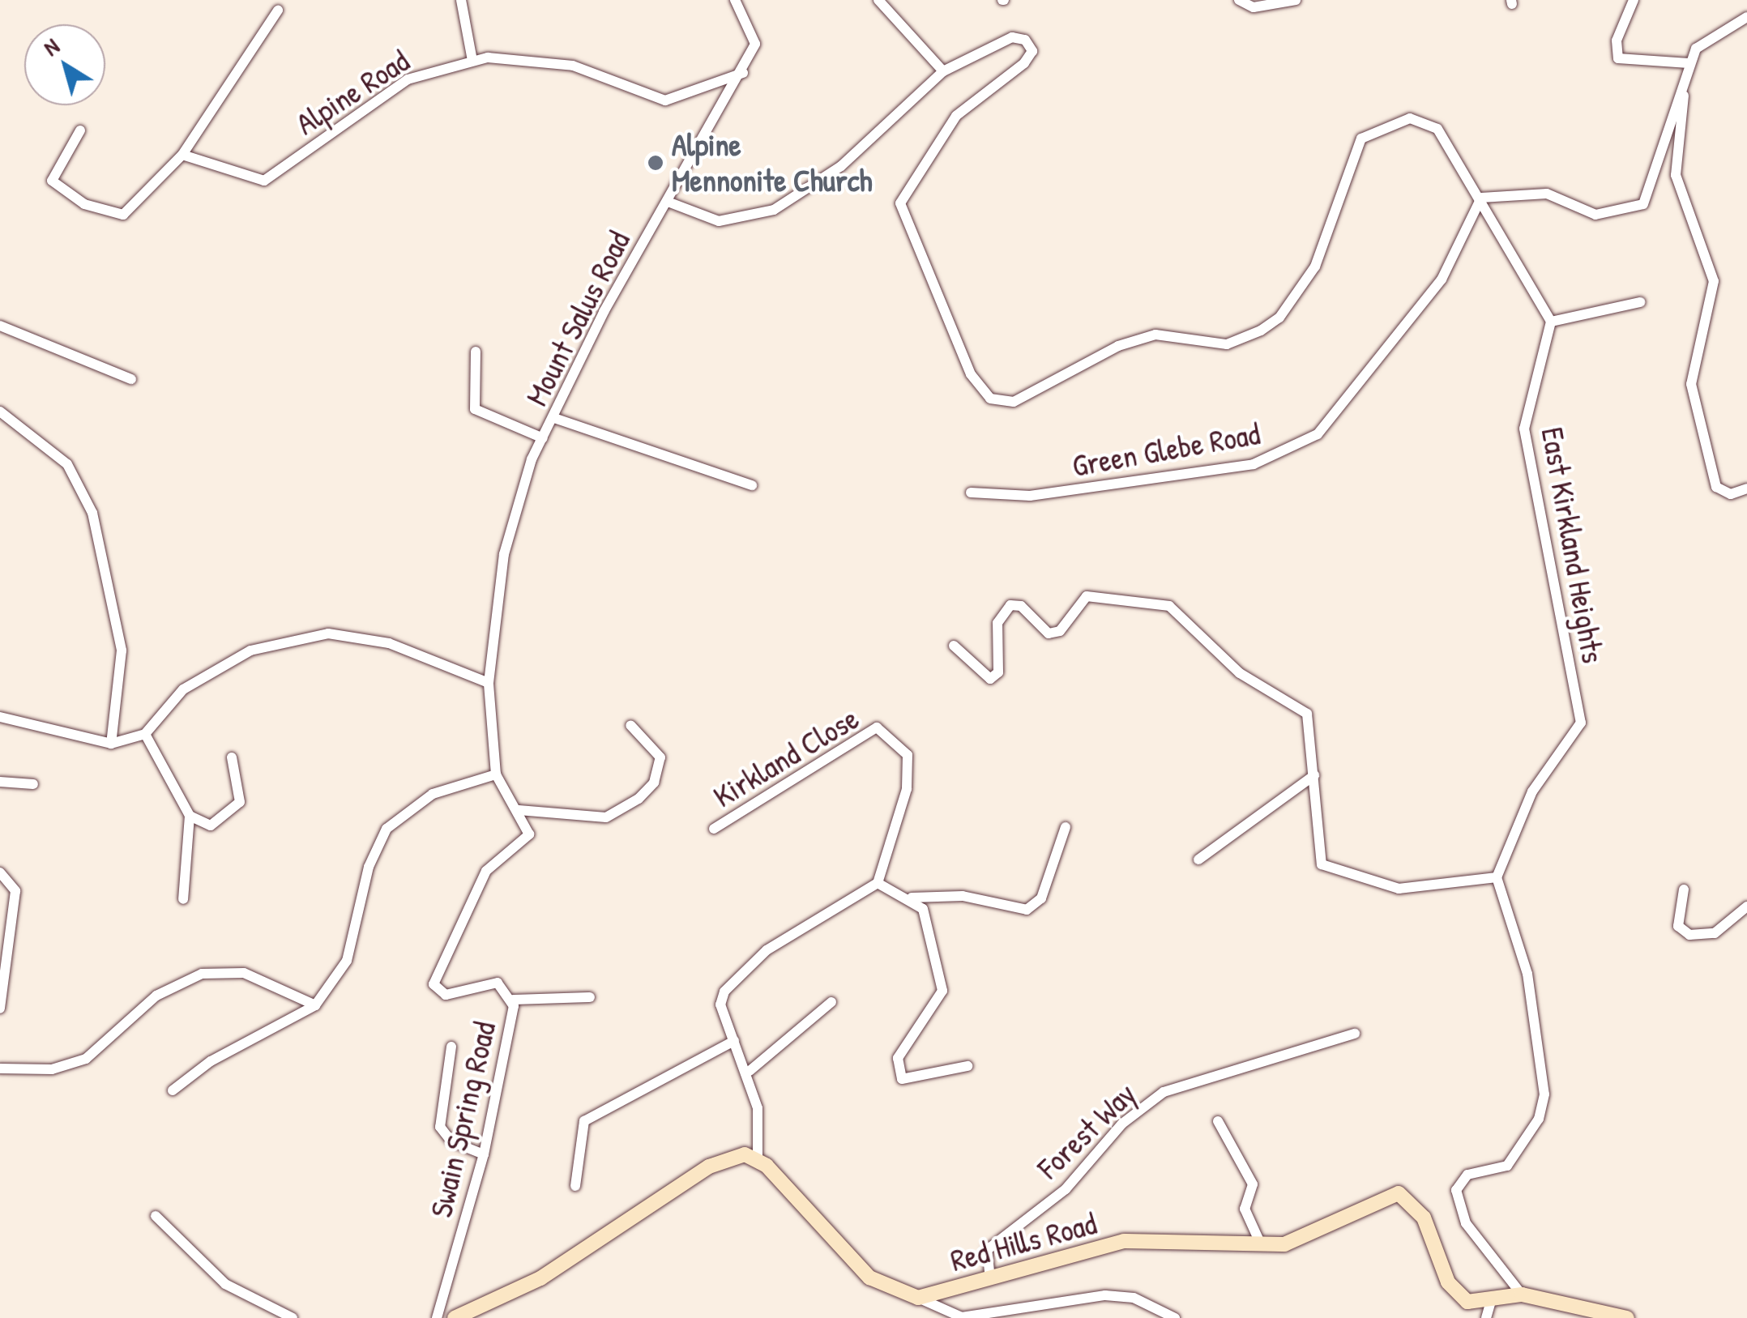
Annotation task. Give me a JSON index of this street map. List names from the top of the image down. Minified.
{"streets":{"main road":["Red Hills Road"],"street":["Alpine Road","Mount Salus Road","Green Glebe Road","East Kirkland Heights","Kirkland Close","Swain Spring Road","Forest Way"]},"crossings":[["Alpine Road","Mount Salus Road"],["Forest Way","Red Hills Road"]],"places":["Alpine Mennonite Church"],"north":"top left"}
